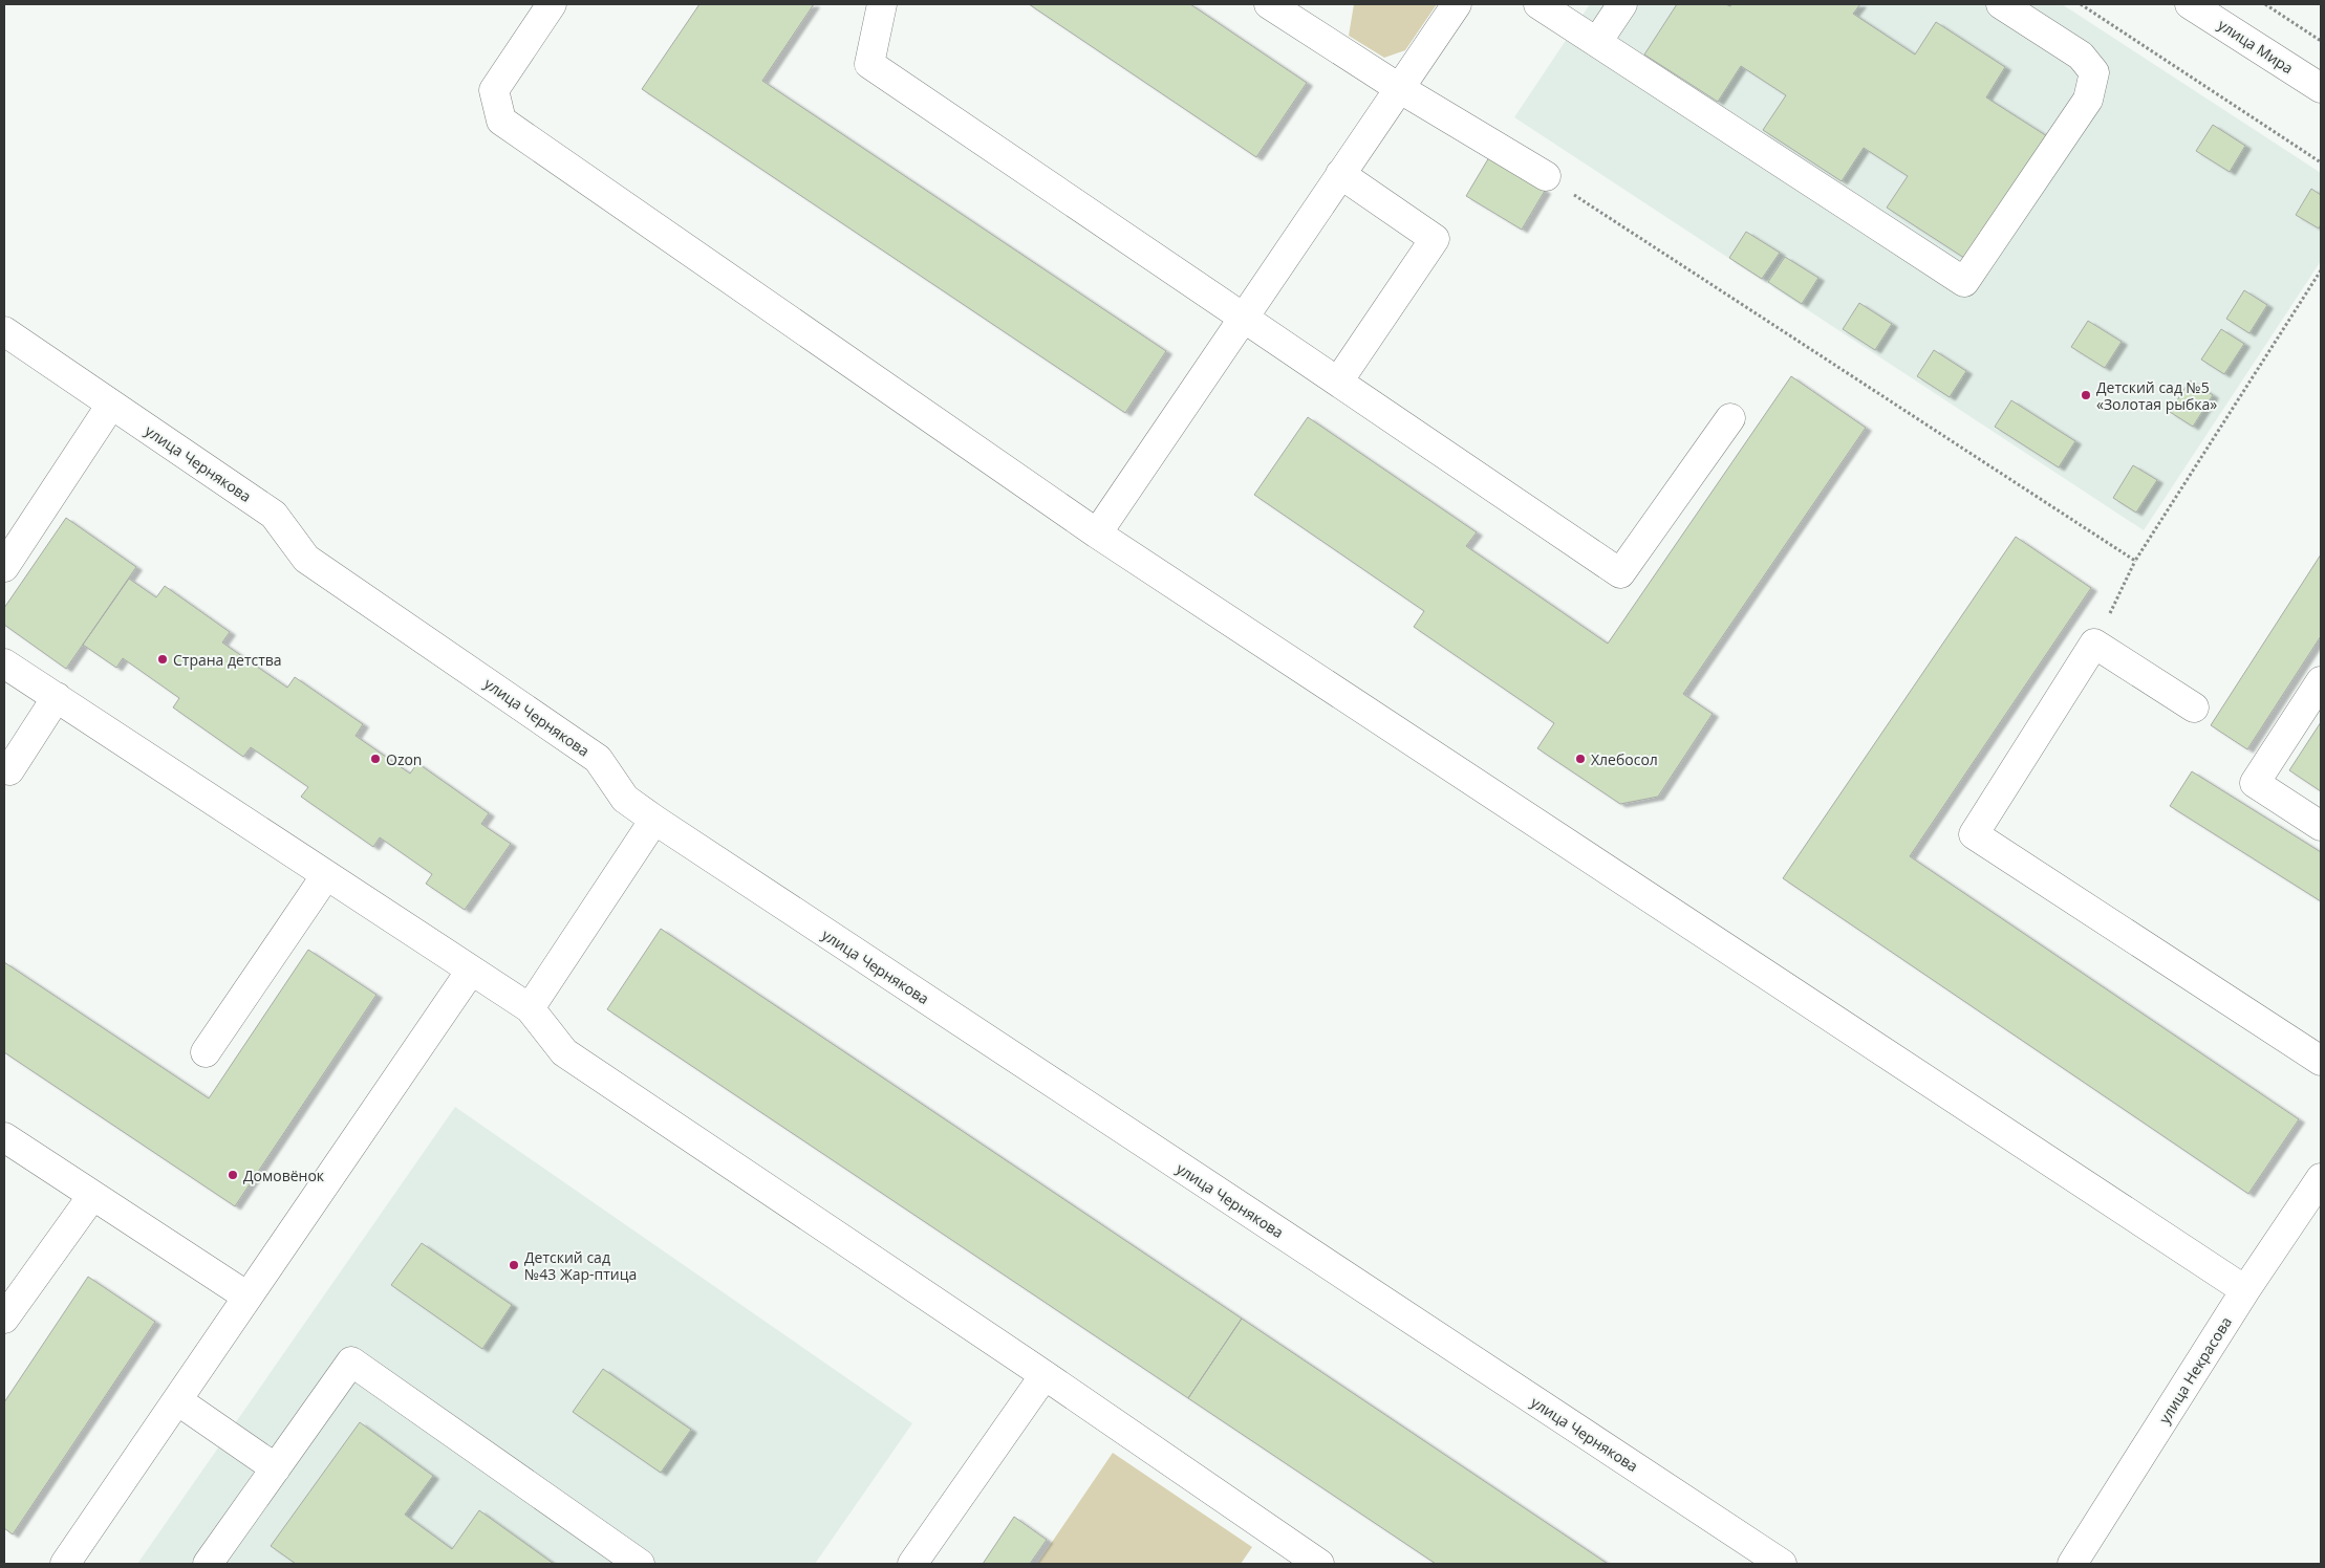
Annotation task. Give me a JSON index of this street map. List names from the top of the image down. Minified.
{"streets":{"street":["улица Мира","улица Чернякова","улица Некрасова"]},"places":["Детский сад №5 «Золотая рыбка»","Страна детства","Ozon","Хлебосол","Домовёнок","Детский сад №43 Жар-птица"]}
